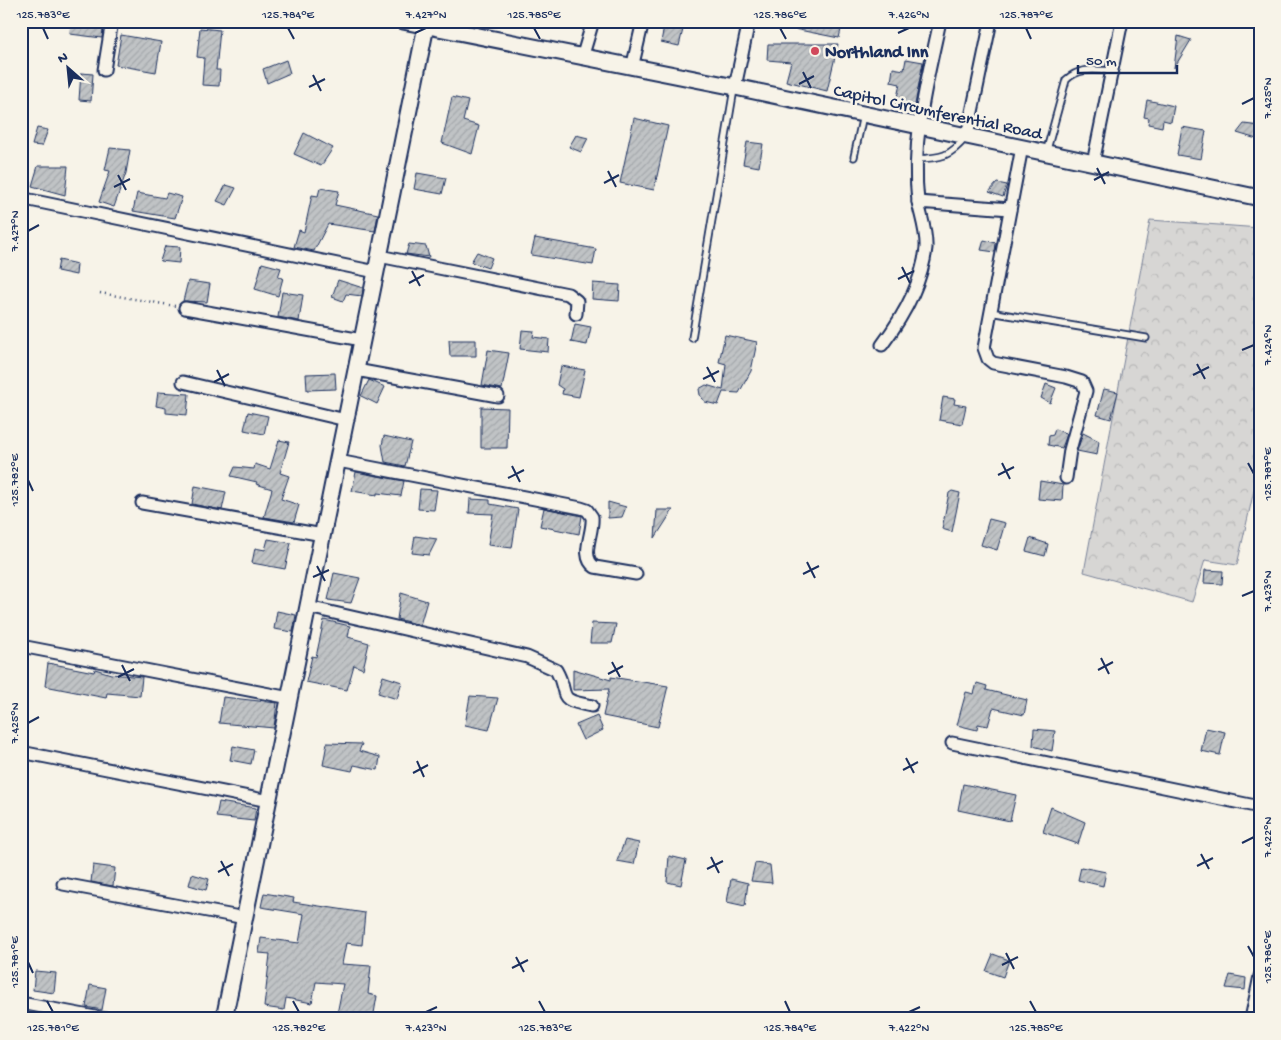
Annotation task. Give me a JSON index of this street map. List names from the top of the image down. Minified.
{"streets":{"street":["Capitol Circumferential Road"]},"places":["Northland Inn"],"scale_bar":"50 m","north":"top left","coordinates":["125.783°E","125.784°E","7.427°N","125.785°E","125.786°E","7.426°N","125.787°E","7.425°N","7.424°N","125.782°E","7.423°N","7.422°N","125.781°E"]}
